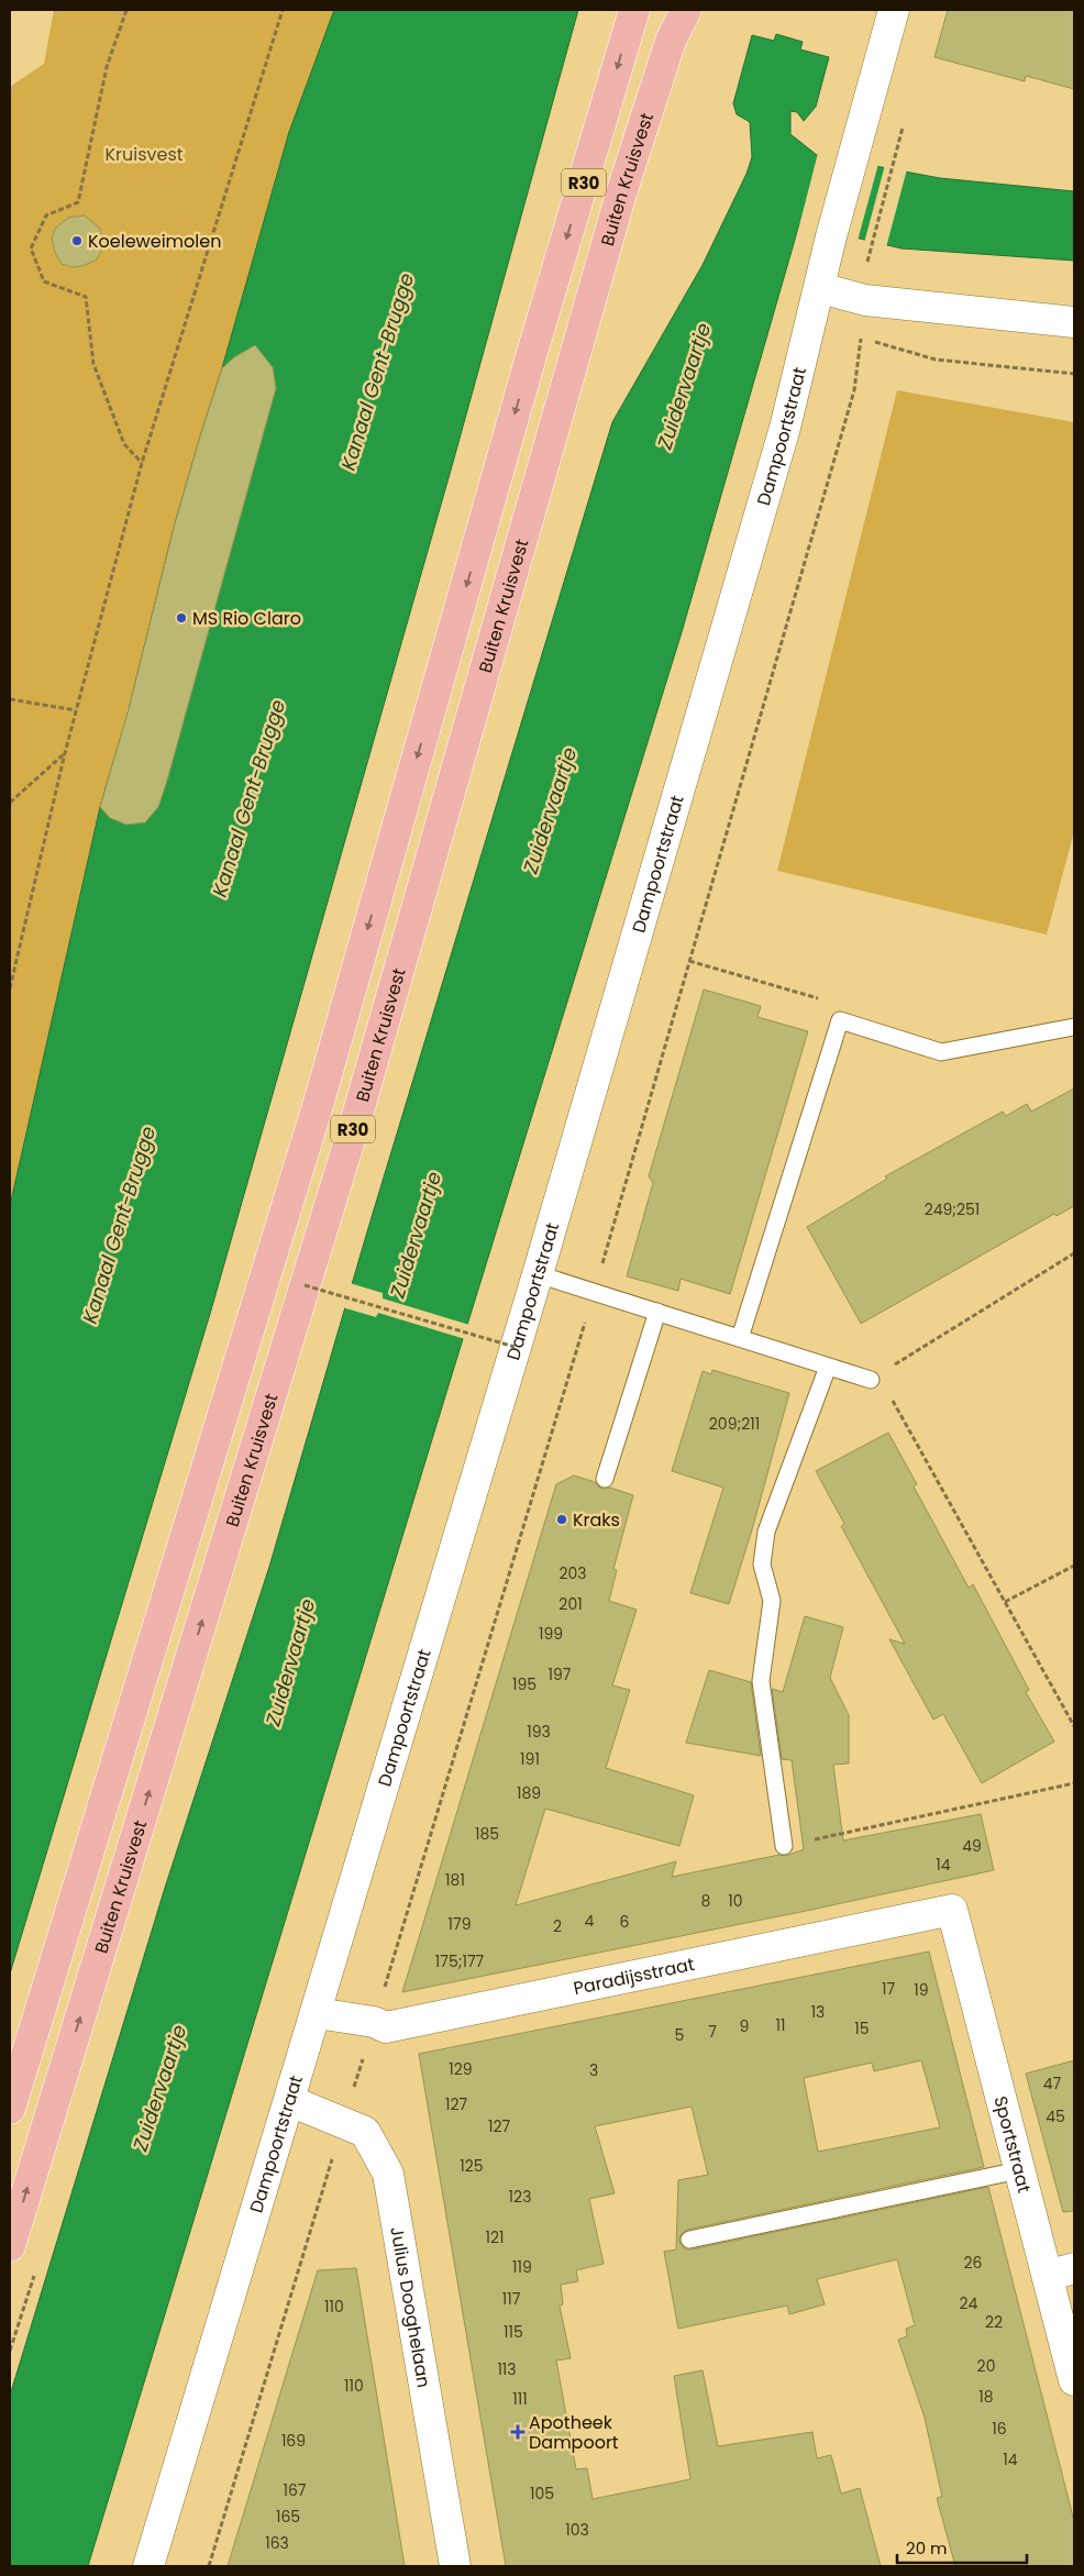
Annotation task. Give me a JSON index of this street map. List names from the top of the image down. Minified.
{"streets":{"main road":["Buiten Kruisvest","R30"],"street":["Dampoortstraat","Paradijsstraat","Sportstraat","Julius Dooghelaan"]},"crossings":[["Dampoortstraat","Paradijsstraat"],["Dampoortstraat","Julius Dooghelaan"],["Paradijsstraat","Sportstraat"]],"water":["Kanaal Gent-Brugge","Zuidervaartje"],"parks":["Kruisvest"],"places":{"other":["Koeleweimolen","MS Rio Claro","Kraks"],"health":["Apotheek Dampoort"]},"house_numbers":["249;251","209;211","203","201","199","197","195","193","191","189","185","49","14","181","8","10","4","6","179","2","175;177","17","19","13","11","9","15","7","5","129","3","47","127","45","127","125","123","121","26","119","117","24","110","22","115","20","113","110","18","111","16","169","14","167","105","165","103","163"],"scale_bar":"20 m"}
